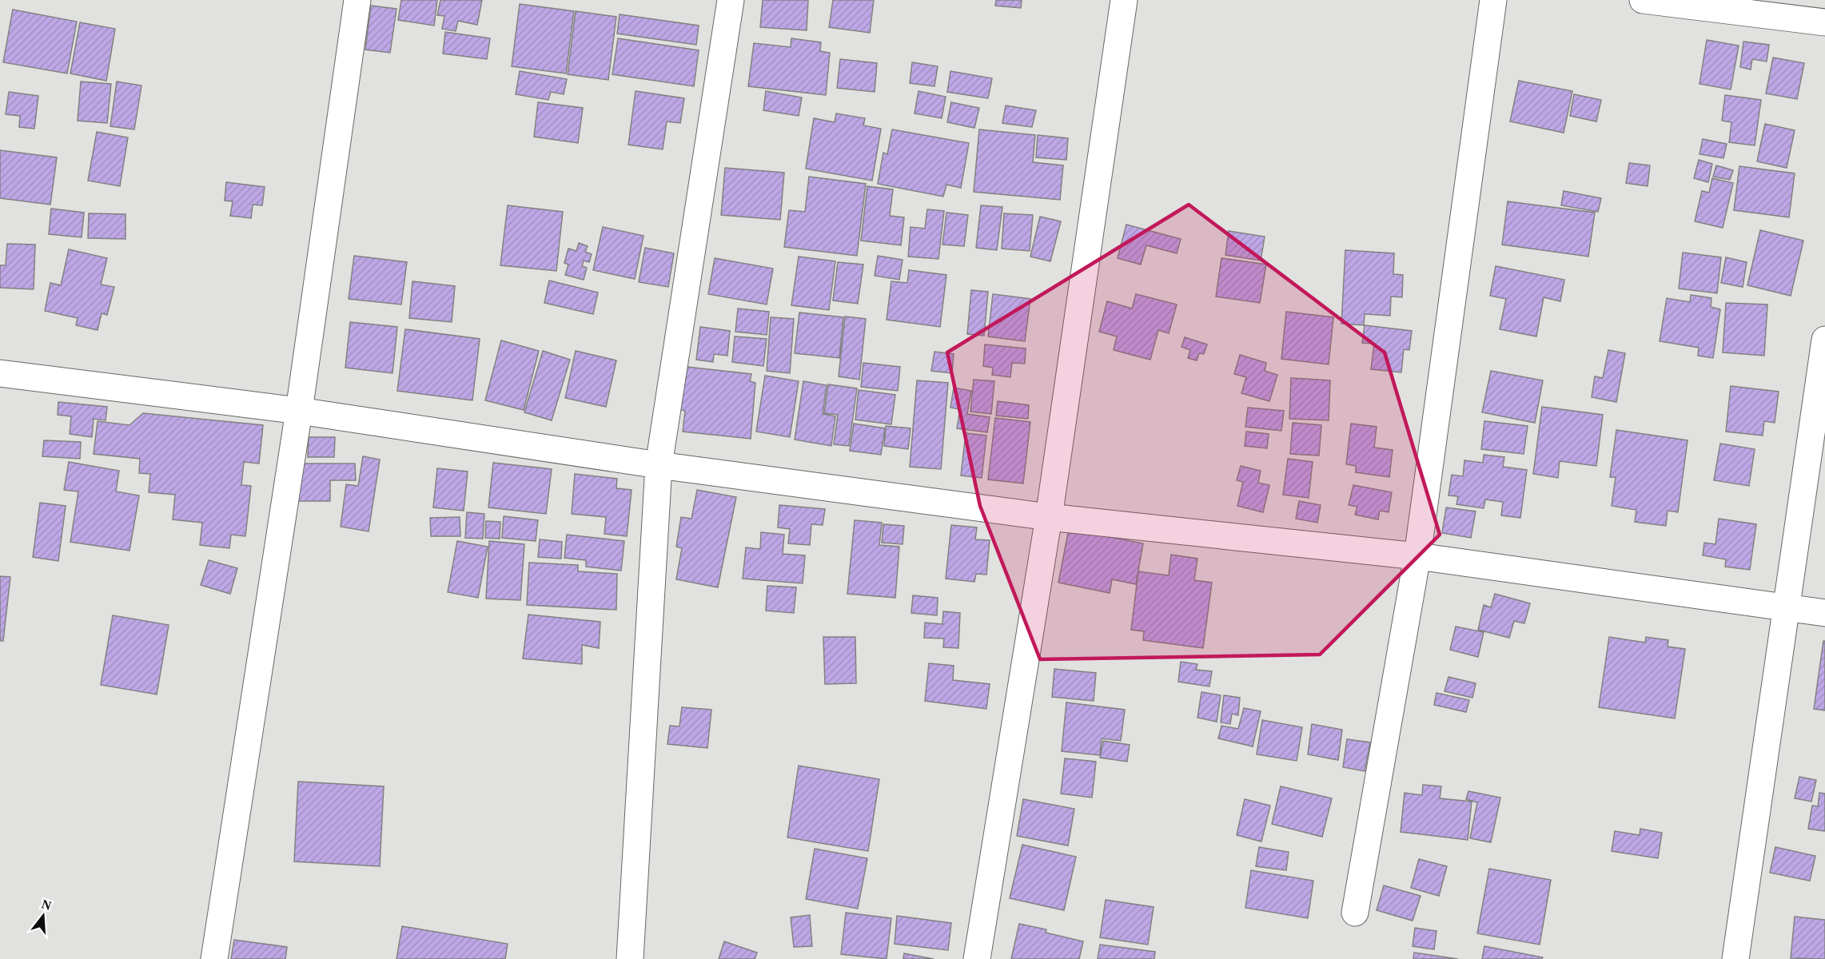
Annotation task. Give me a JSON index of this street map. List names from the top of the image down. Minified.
{"north":"top"}
